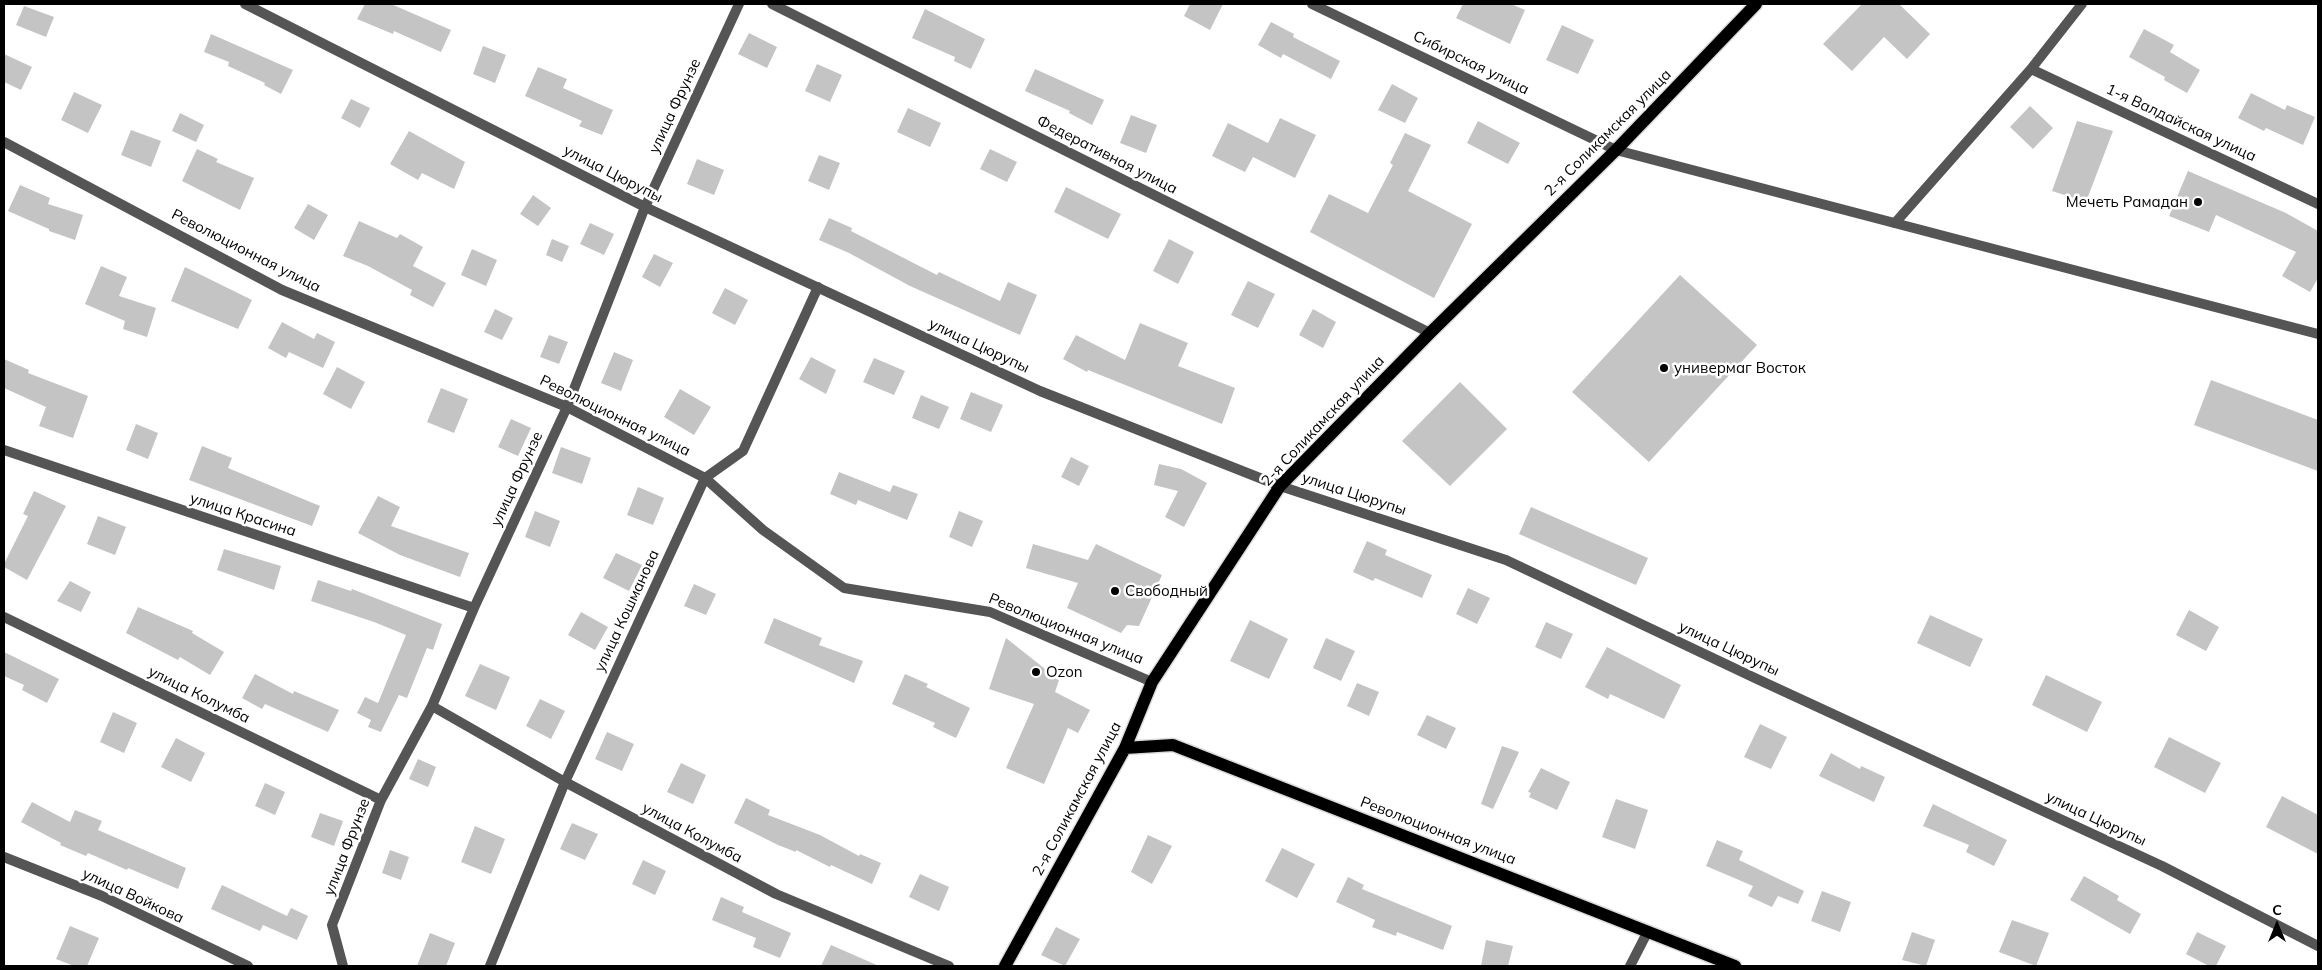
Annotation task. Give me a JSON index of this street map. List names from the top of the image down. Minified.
{"streets":{"main road":["2-я Соликамская улица","Революционная улица"],"street":["Сибирская улица","улица Фрунзе","1-я Валдайская улица","Федеративная улица","улица Цюрупы","улица Красина","улица Кошманова","улица Колумба","улица Войкова"]},"crossings":[["Сибирская улица","2-я Соликамская улица"],["улица Фрунзе","улица Цюрупы"],["улица Фрунзе","Революционная улица"],["улица Фрунзе","улица Красина"],["улица Фрунзе","улица Колумба"],["2-я Соликамская улица","Федеративная улица"],["2-я Соликамская улица","улица Цюрупы"],["2-я Соликамская улица","Революционная улица"],["улица Цюрупы","улица Кошманова"],["Революционная улица","улица Кошманова"],["улица Кошманова","улица Колумба"]],"places":["Мечеть Рамадан","универмаг Восток","Свободный","Ozon"],"north":"top"}
